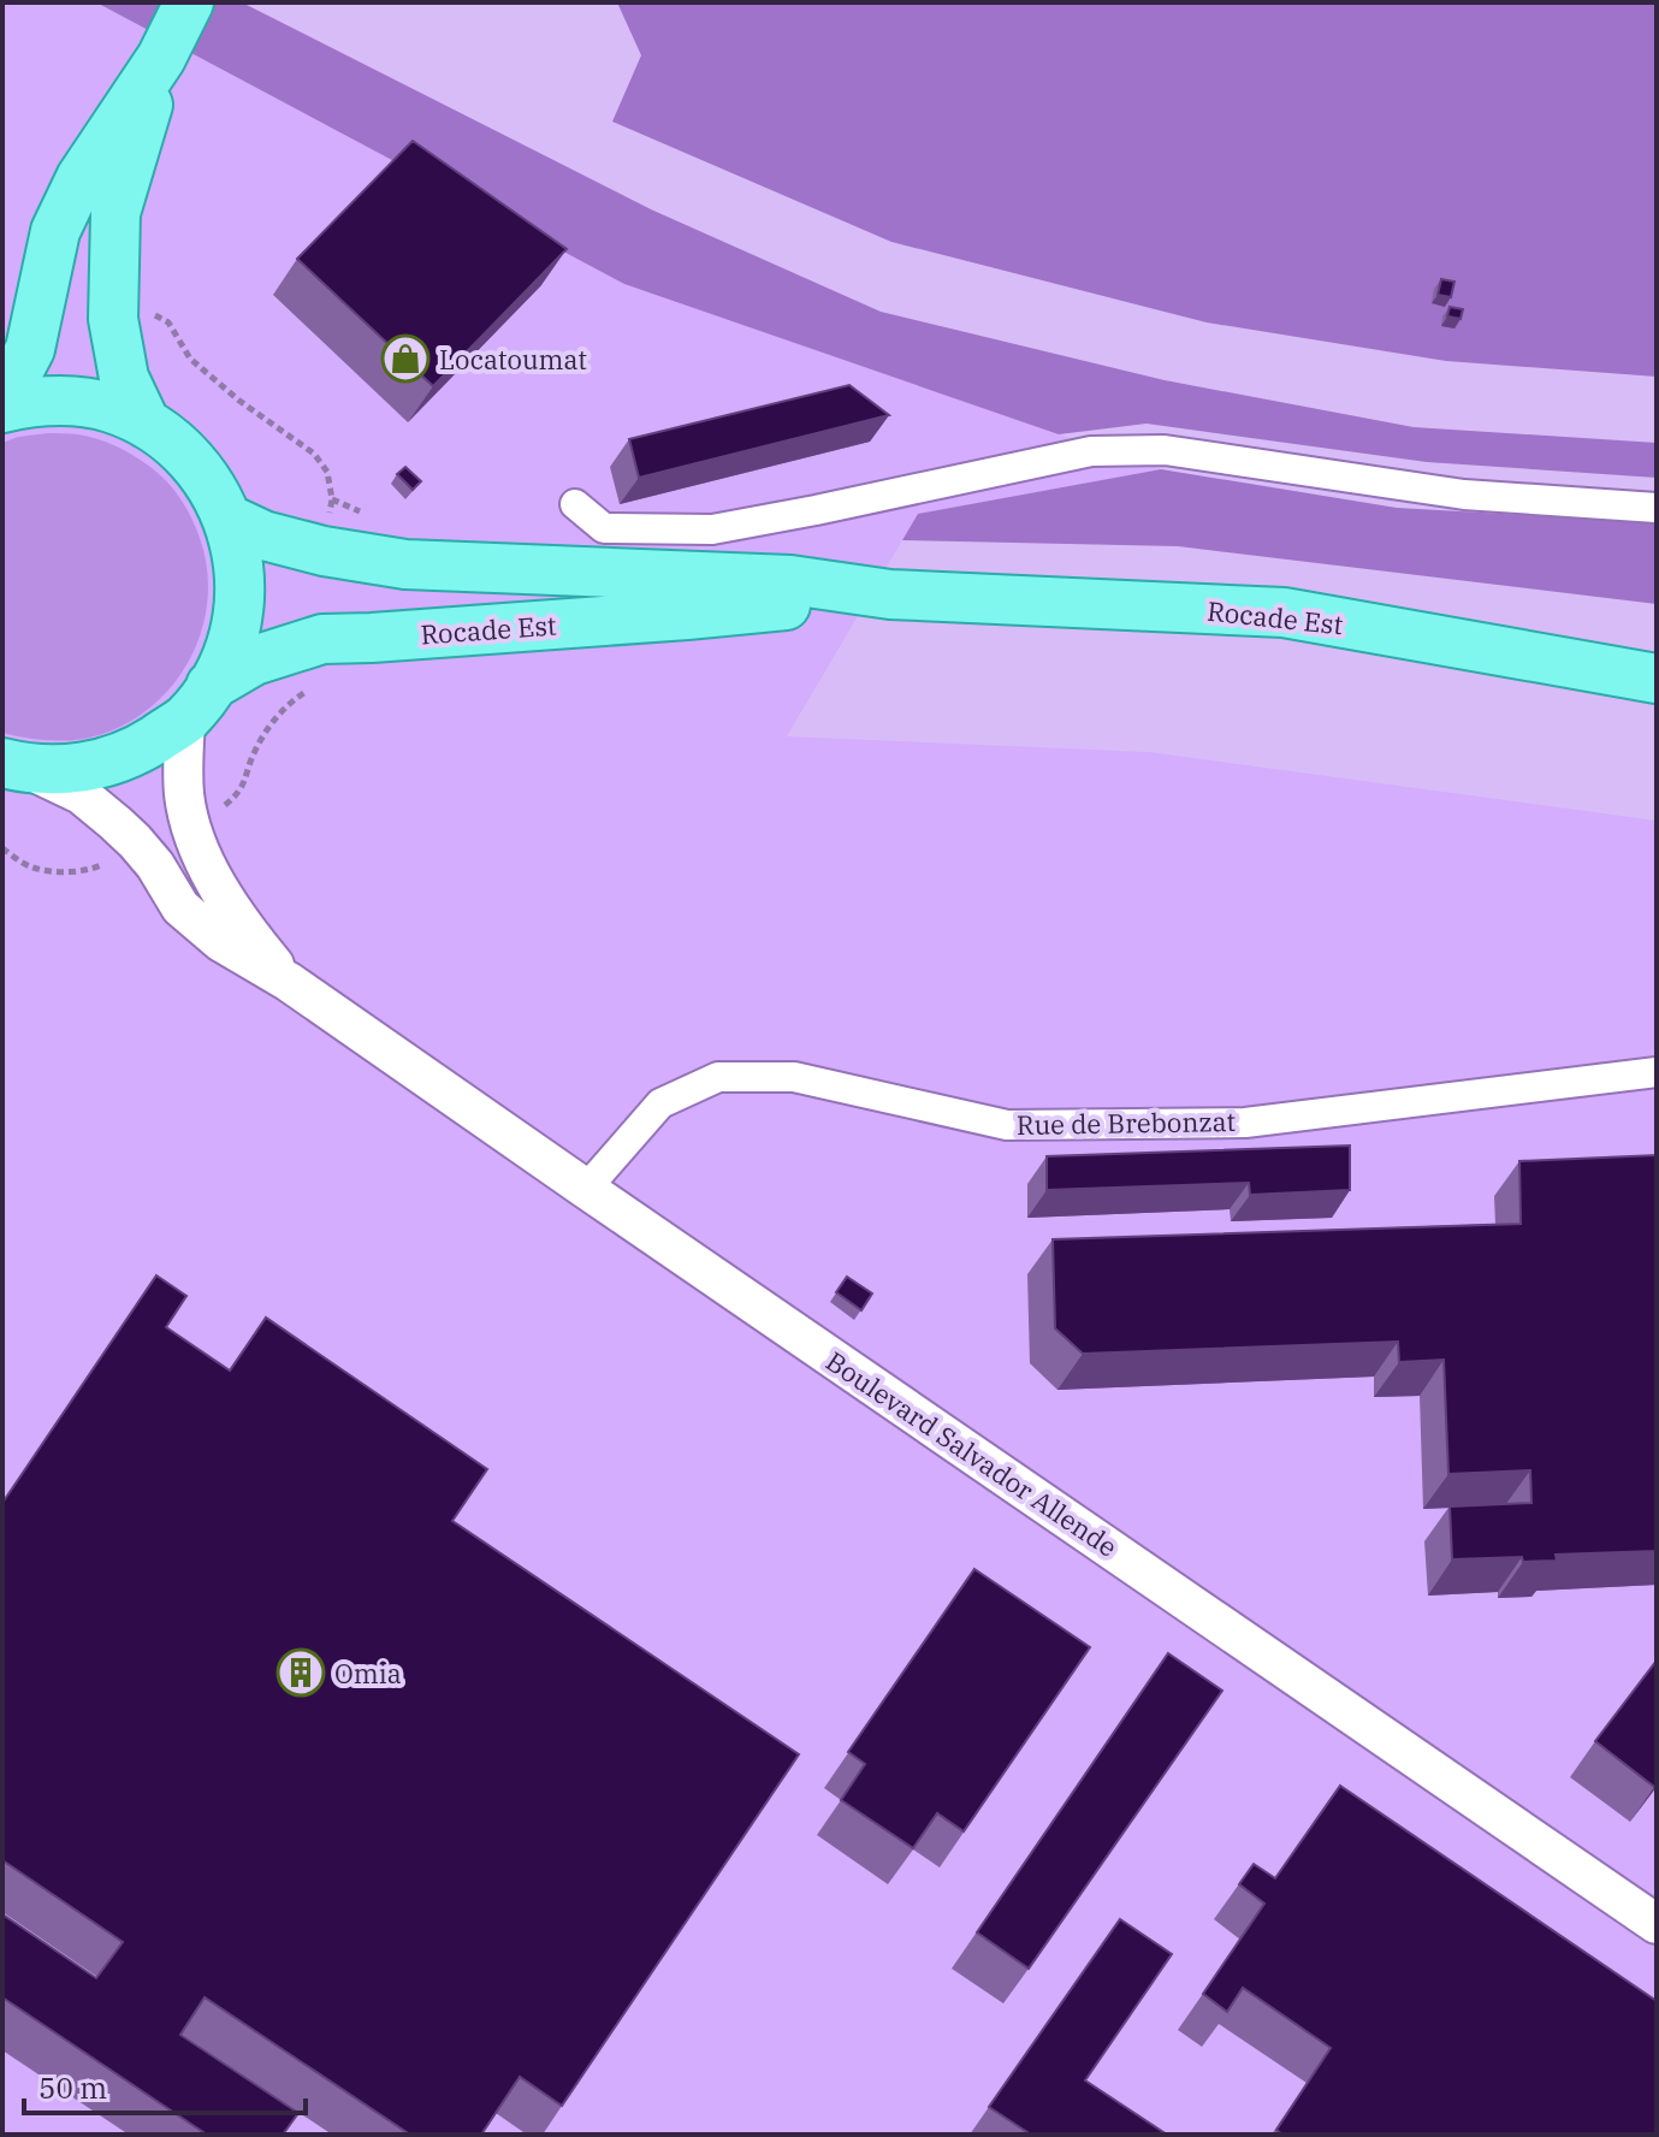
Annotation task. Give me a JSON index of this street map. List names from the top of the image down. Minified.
{"streets":{"main road":["Rocade Est"],"street":["Rue de Brebonzat","Boulevard Salvador Allende"]},"crossings":[["Rocade Est","Boulevard Salvador Allende"],["Rue de Brebonzat","Boulevard Salvador Allende"]],"places":{"shop":["Locatoumat"],"building":["Omia"]},"scale_bar":"50 m"}
